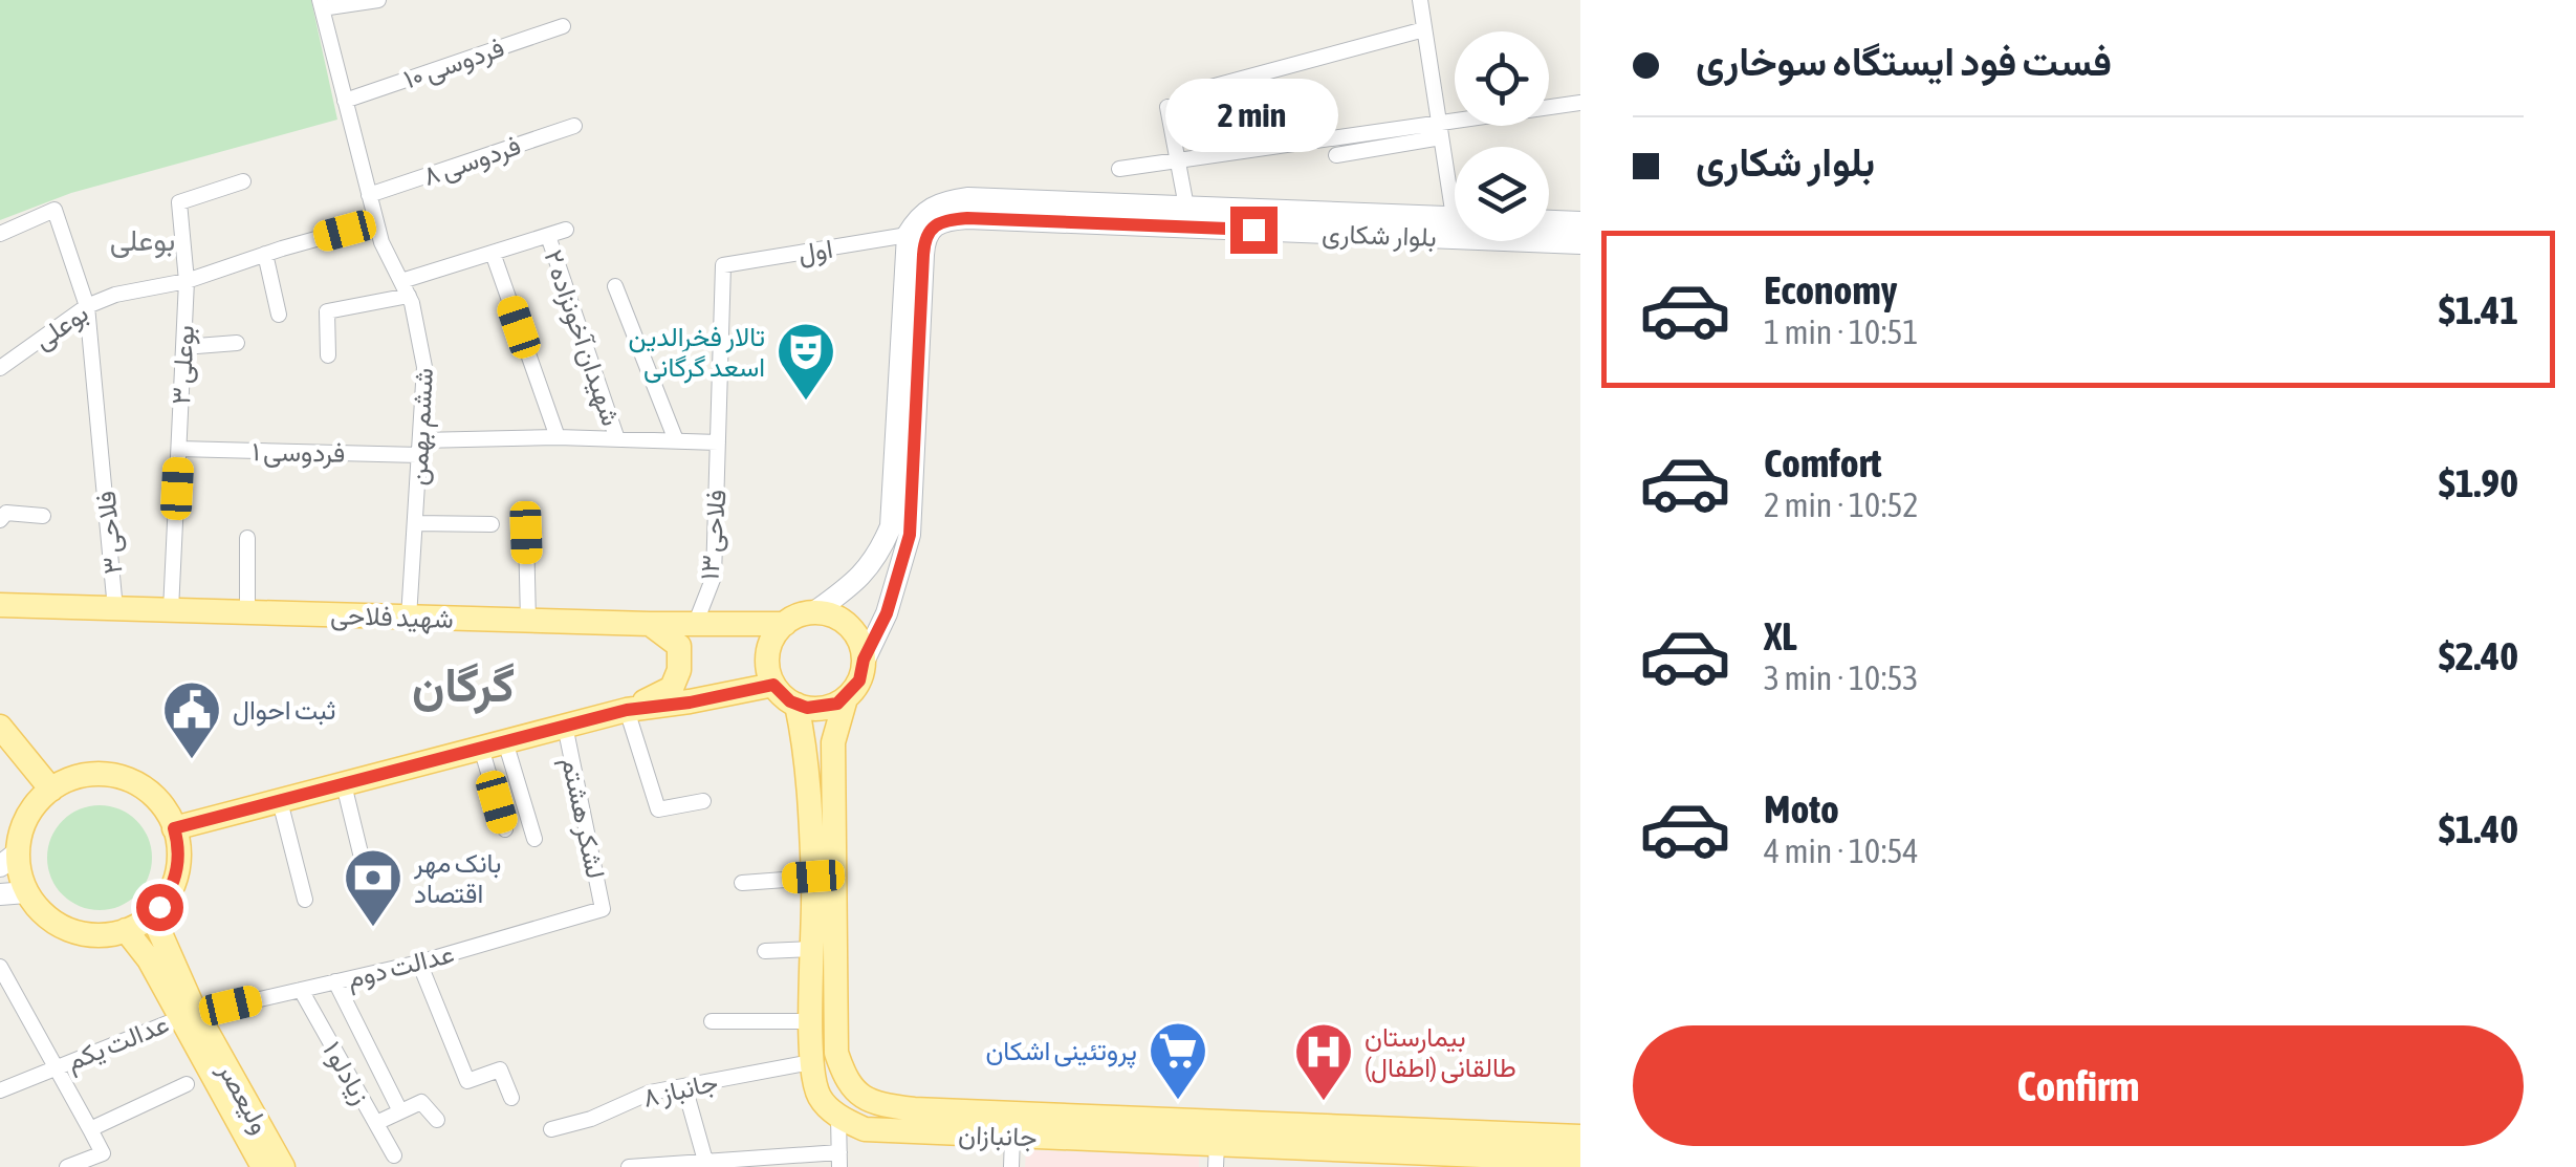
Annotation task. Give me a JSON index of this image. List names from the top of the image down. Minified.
{"streets":{"main road":["بلوار شکاری","شهید فلاحی","ولیعصر","جانبازان"],"street":["۱۰ فردوسی","۸ فردوسی","اول","بوعلی","۲ شهیدان آخونزاده","۳ بوعلی","ششم بهمن","۱ فردوسی","۳ فلاحی","۱۳ فلاحی","لشکر هشتم","عدالت دوم","عدالت یکم","زیادلو ۱","جانباز ۸"]},"crossings":[["۱۰ فردوسی","ششم بهمن"],["۸ فردوسی","ششم بهمن"],["بلوار شکاری","شهید فلاحی"],["بلوار شکاری","جانبازان"],["اول","۱۳ فلاحی"],["بوعلی","۳ بوعلی"],["بوعلی","ششم بهمن"],["بوعلی","۳ فلاحی"],["۲ شهیدان آخونزاده","۱ فردوسی"],["۳ بوعلی","۱ فردوسی"],["۳ بوعلی","شهید فلاحی"],["ششم بهمن","۱ فردوسی"],["ششم بهمن","شهید فلاحی"],["۱ فردوسی","۱۳ فلاحی"],["۳ فلاحی","شهید فلاحی"],["۱۳ فلاحی","شهید فلاحی"],["شهید فلاحی","جانبازان"],["لشکر هشتم","عدالت دوم"],["عدالت دوم","عدالت یکم"],["عدالت دوم","زیادلو ۱"],["عدالت دوم","ولیعصر"],["عدالت یکم","ولیعصر"]],"districts":["بوعلی","گرگان"],"places":{"theatre":["تالار فخرالدین اسعد گرگانی"],"public building":["ثبت احوال"],"bank":["بانک مهر اقتصاد"],"supermarket":["پروتئینی اشکان"],"hospital":["بیمارستان طالقانی (اطفال)"]},"page":{"banner":["فست فود ایستگاه سوخاری","بلوار شکاری"],"bubble":"2 min","list":[{"name":"Economy","note":"1 min · 10:51","value":"$1.41"},{"name":"Comfort","note":"2 min · 10:52","value":"$1.90"},{"name":"XL","note":"3 min · 10:53","value":"$2.40"},{"name":"Moto","note":"4 min · 10:54","value":"$1.40"}],"buttons":"Confirm"}}
